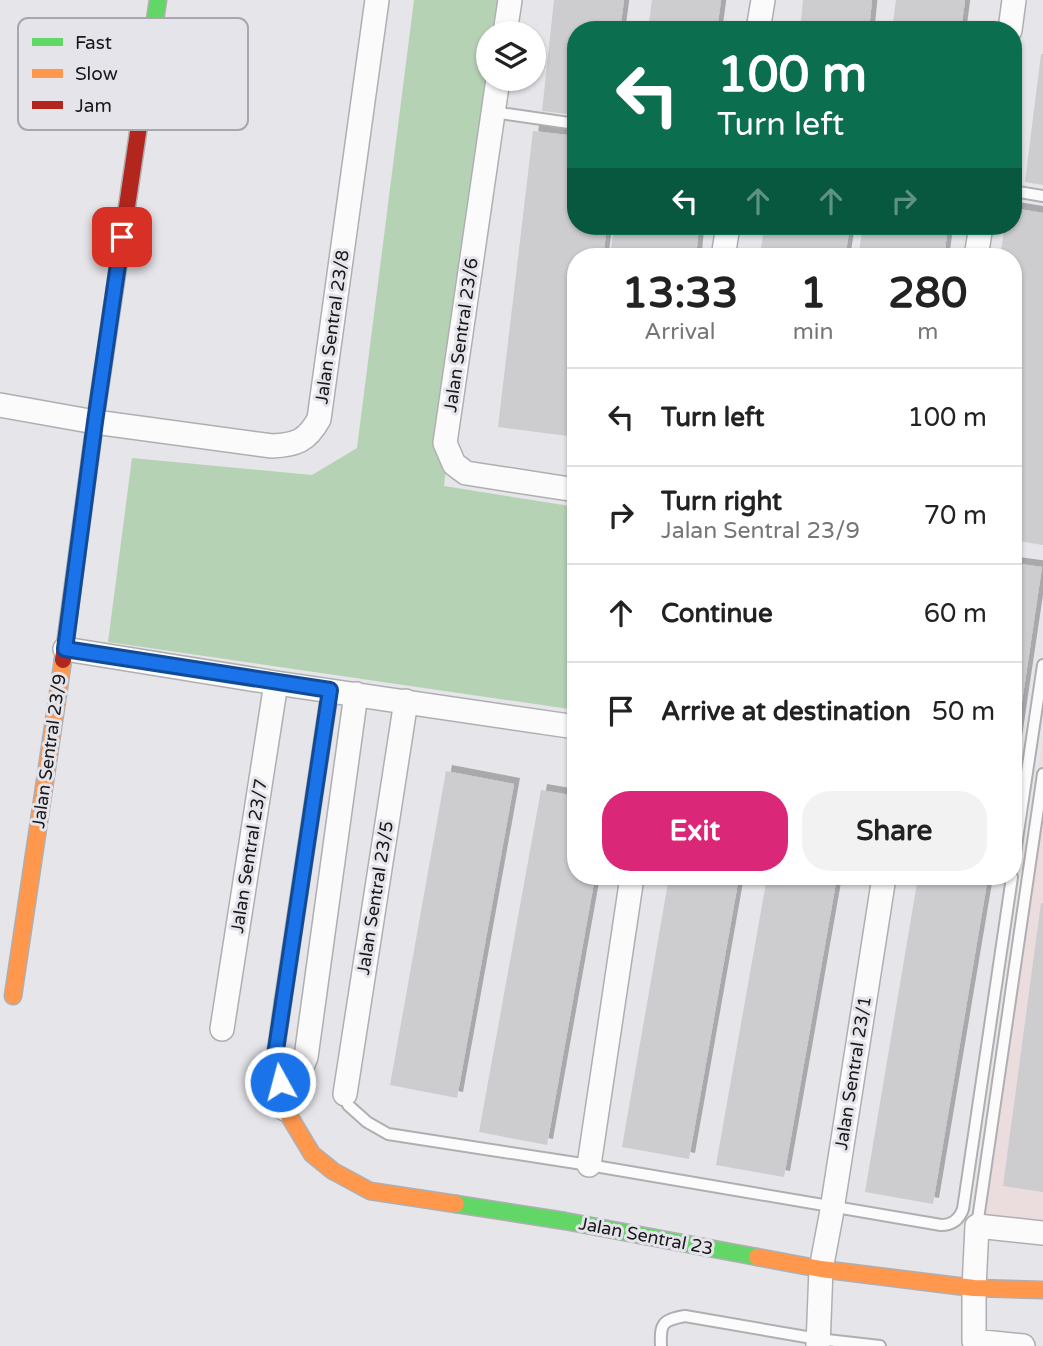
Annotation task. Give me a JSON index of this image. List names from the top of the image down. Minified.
{"streets":{"street":["Jalan Sentral 23/8","Jalan Sentral 23/6","Jalan Sentral 23/9","Jalan Sentral 23/7","Jalan Sentral 23/5","Jalan Sentral 23/1","Jalan Sentral 23"]},"crossings":[["Jalan Sentral 23/8","Jalan Sentral 23/9"],["Jalan Sentral 23/1","Jalan Sentral 23"]],"legend":["Fast","Slow","Jam"],"page":{"turn":["100 m","Turn left"],"eta":["13:33","Arrival","1","min","280","m"],"list":[{"name":"Turn left","value":"100 m"},{"name":"Turn right","note":"Jalan Sentral 23/9","value":"70 m"},{"name":"Continue","value":"60 m"},{"name":"Arrive at destination","value":"50 m"}],"buttons":["Exit","Share"]}}
